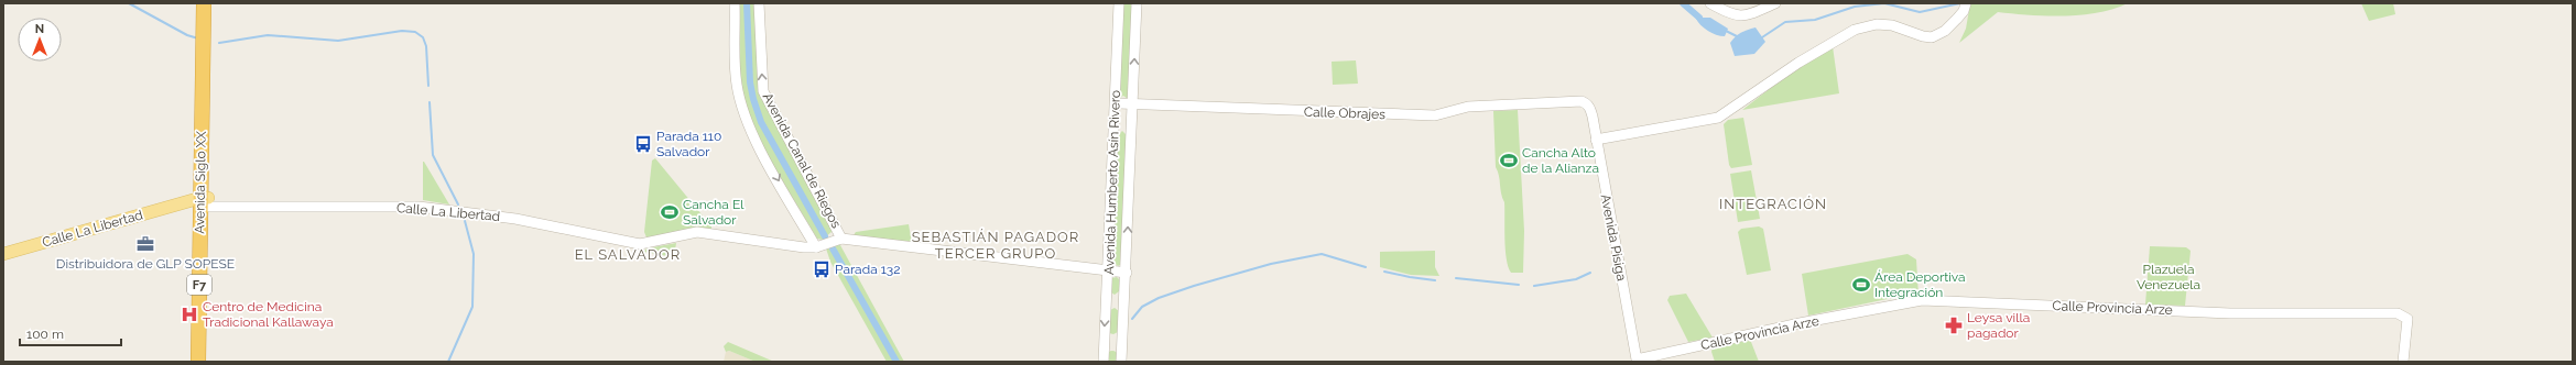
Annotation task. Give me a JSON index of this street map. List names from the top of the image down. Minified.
{"streets":{"highway":["Avenida Siglo XX","F7"],"main road":["Calle La Libertad"],"street":["Calle Obrajes","Avenida Canal de Riegos","Avenida Humberto Asín Rivero","Avenida Pisiga","Calle Provincia Arze"]},"crossings":[["Calle Obrajes","Avenida Humberto Asín Rivero"],["Calle Obrajes","Avenida Pisiga"],["Avenida Canal de Riegos","Calle La Libertad"],["Avenida Siglo XX","Calle La Libertad"],["Avenida Pisiga","Calle Provincia Arze"]],"districts":["INTEGRACIÓN","SEBASTIÁN PAGADOR TERCER GRUPO","EL SALVADOR"],"parks":["Plazuela Venezuela"],"places":{"bus stop":["Parada 110 Salvador","Parada 132"],"sports":["Cancha Alto de la Alianza","Cancha El Salvador","Área Deportiva Integración"],"office":["Distribuidora de GLP SOPESE"],"hospital":["Centro de Medicina Tradicional Kallawaya"],"pharmacy":["Leysa villa pagador"]},"scale_bar":"100 m","north":"top"}
